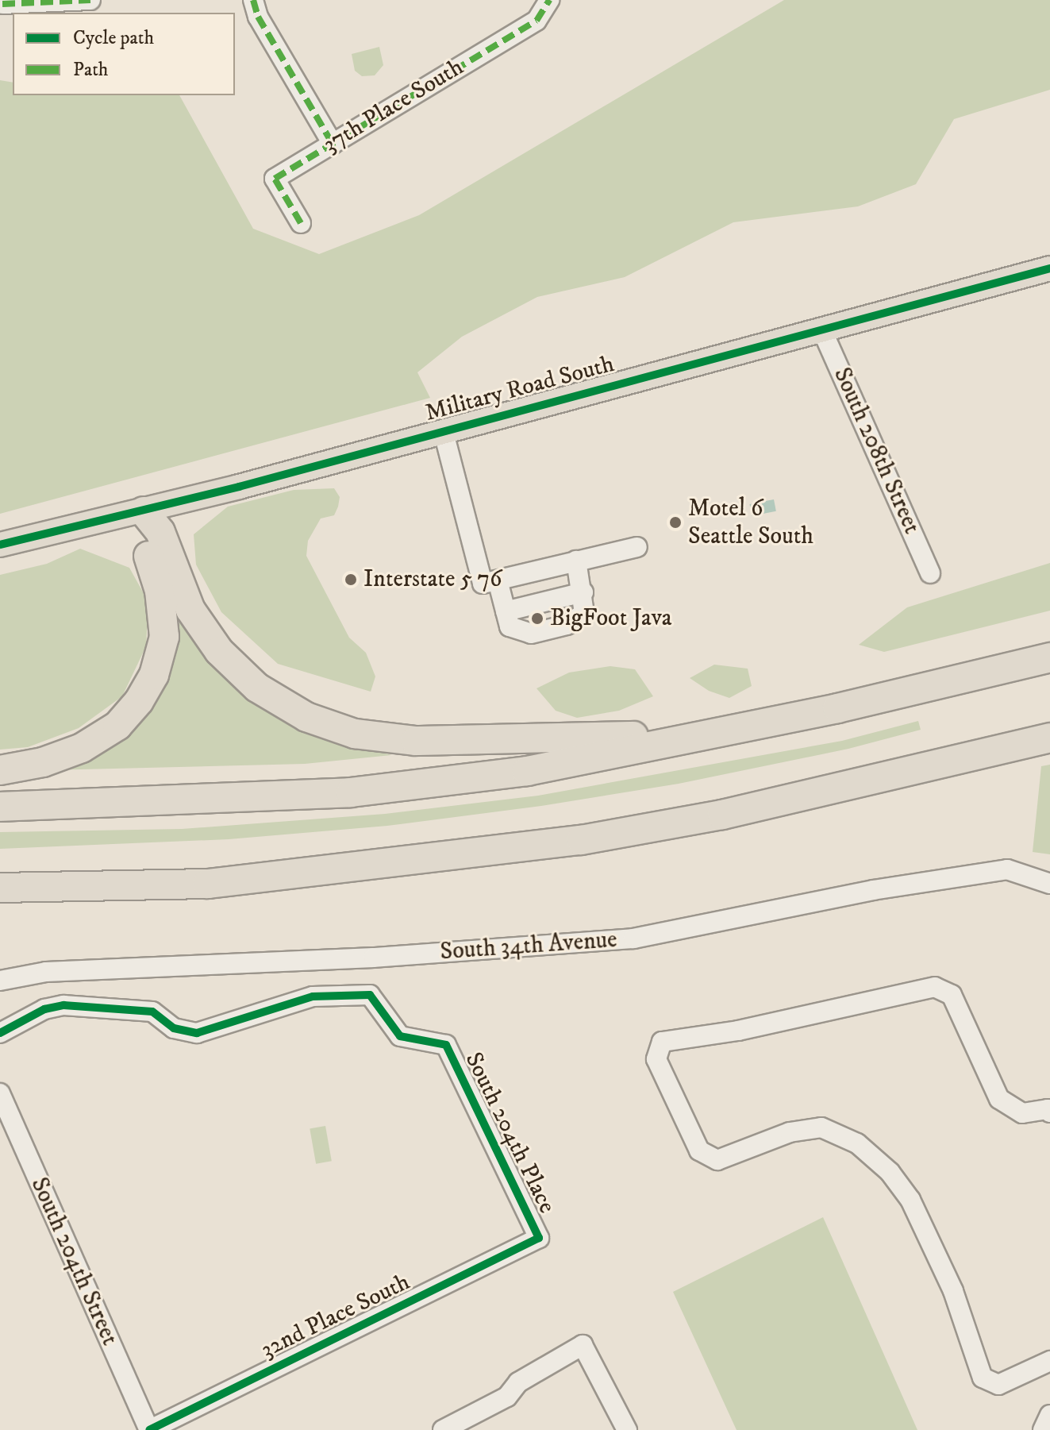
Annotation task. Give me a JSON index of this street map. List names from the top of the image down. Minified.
{"streets":{"main road":["Military Road South"],"street":["37th Place South","South 208th Street","South 34th Avenue","South 204th Place","South 204th Street","32nd Place South"]},"crossings":[["Military Road South","South 208th Street"],["South 204th Place","32nd Place South"],["South 204th Street","32nd Place South"]],"places":["Motel 6 Seattle South","Interstate 5 76","BigFoot Java"],"legend":["Cycle path","Path"]}
